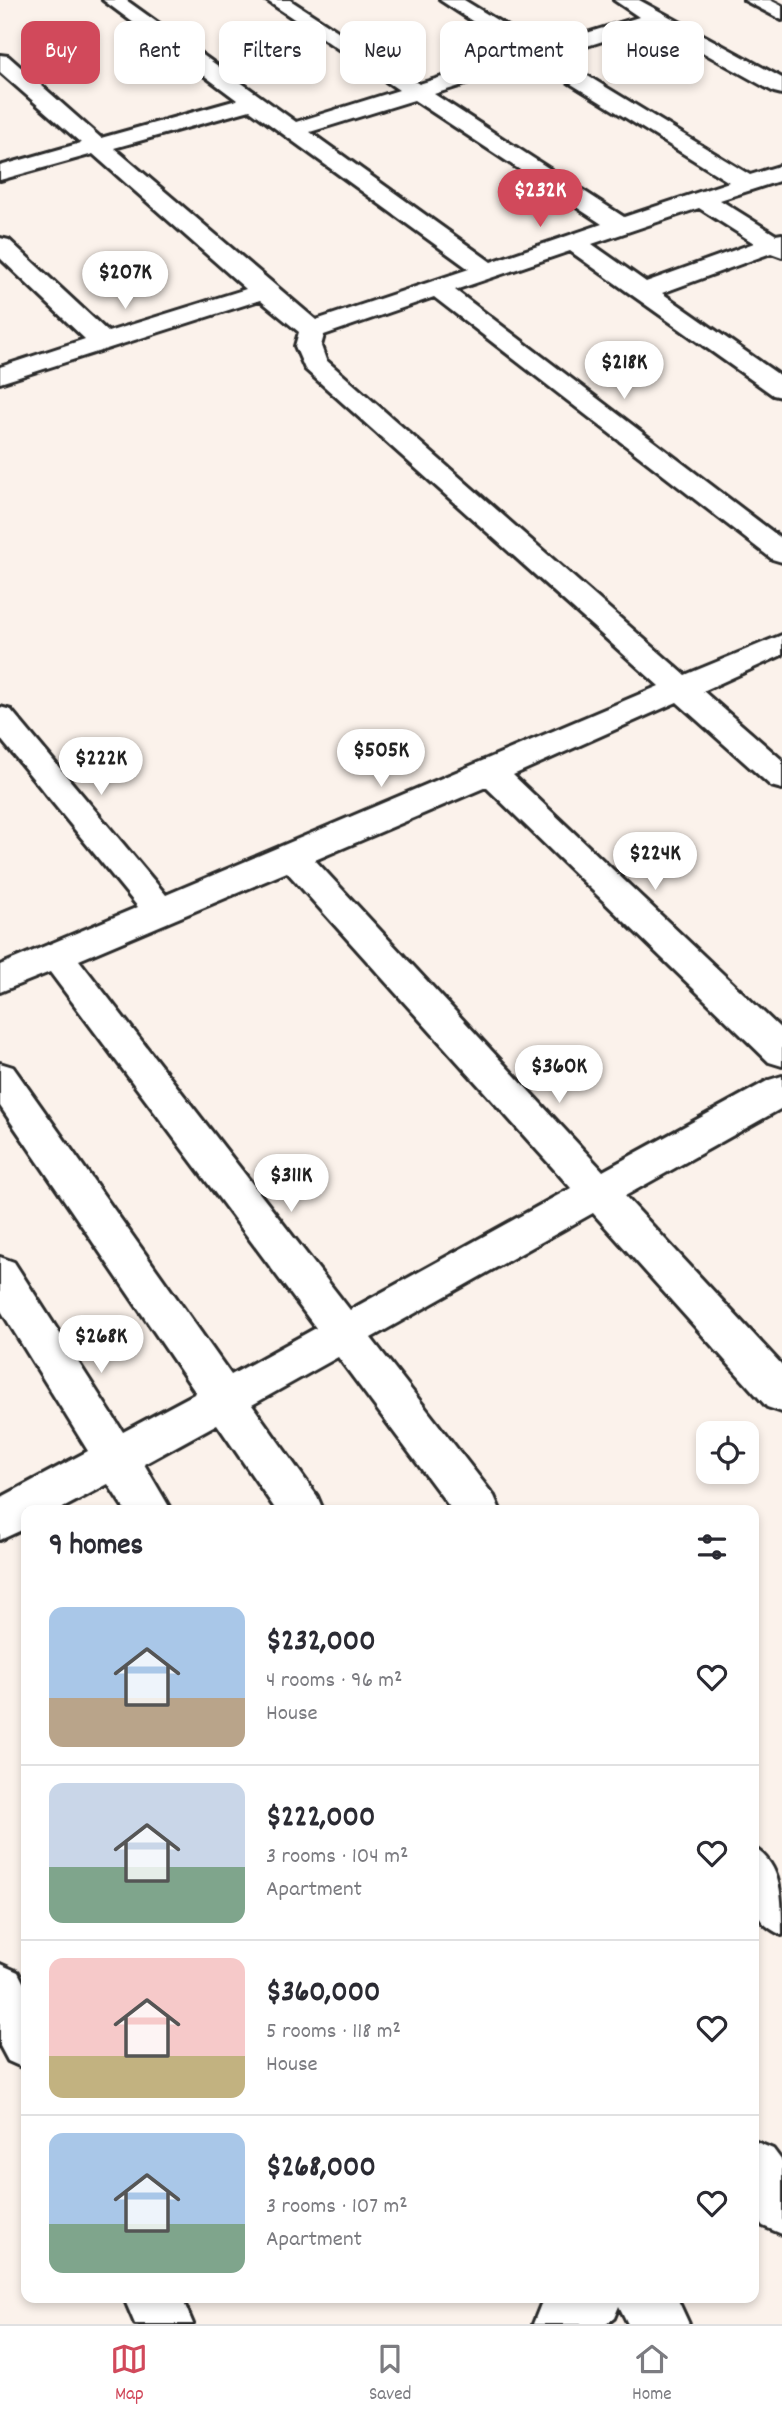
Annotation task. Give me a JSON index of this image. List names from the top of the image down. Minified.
{"page":{"chip":["Buy","Rent","Filters","New","Apartment","House"],"price":["$232K","$207K","$218K","$505K","$222K","$224K","$360K","$311K","$268K"],"heading":"9 homes","list":[{"name":"$232,000","note":"4 rooms · 96 m² · House"},{"name":"$222,000","note":"3 rooms · 104 m² · Apartment"},{"name":"$360,000","note":"5 rooms · 118 m² · House"},{"name":"$268,000","note":"3 rooms · 107 m² · Apartment"}],"tabs":["Map","Saved","Home"]}}
